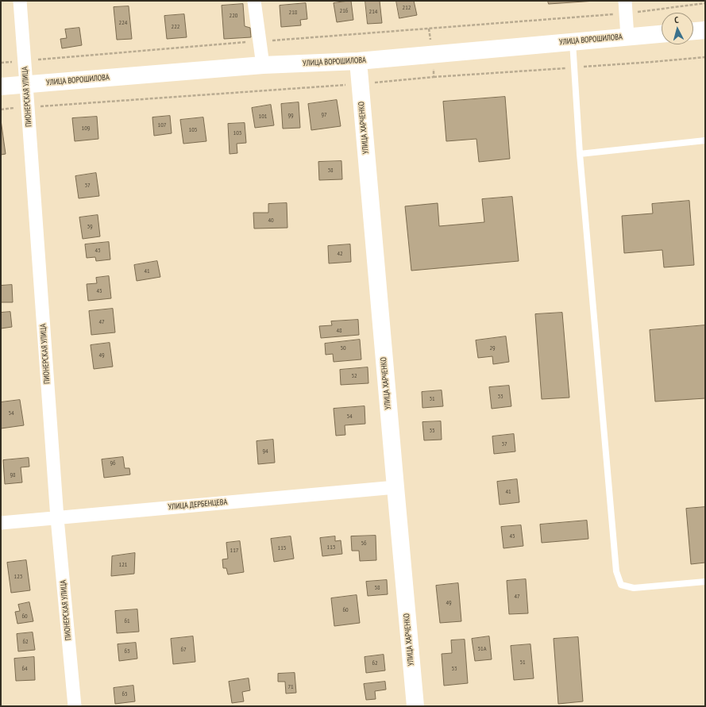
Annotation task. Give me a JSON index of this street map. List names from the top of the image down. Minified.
{"streets":{"street":["УЛИЦА ВОРОШИЛОВА","ПИОНЕРСКАЯ УЛИЦА","УЛИЦА ХАРЧЕНКО","УЛИЦА ДЕРБЕНЦЕВА"]},"crossings":[["УЛИЦА ВОРОШИЛОВА","ПИОНЕРСКАЯ УЛИЦА"],["УЛИЦА ВОРОШИЛОВА","УЛИЦА ХАРЧЕНКО"],["ПИОНЕРСКАЯ УЛИЦА","УЛИЦА ДЕРБЕНЦЕВА"],["УЛИЦА ХАРЧЕНКО","УЛИЦА ДЕРБЕНЦЕВА"]],"house_numbers":["212","216","214","218","220","224","222","97","99","101","107","109","105","103","38","37","40","39","43","42","41","45","47","48","50","29","49","52","33","31","54","54","35","37","94","96","98","41","45","56","113","115","117","121","123","58","47","49","60","60","61","62","51А","67","63","51","62","64","53","71","65"],"north":"top"}
